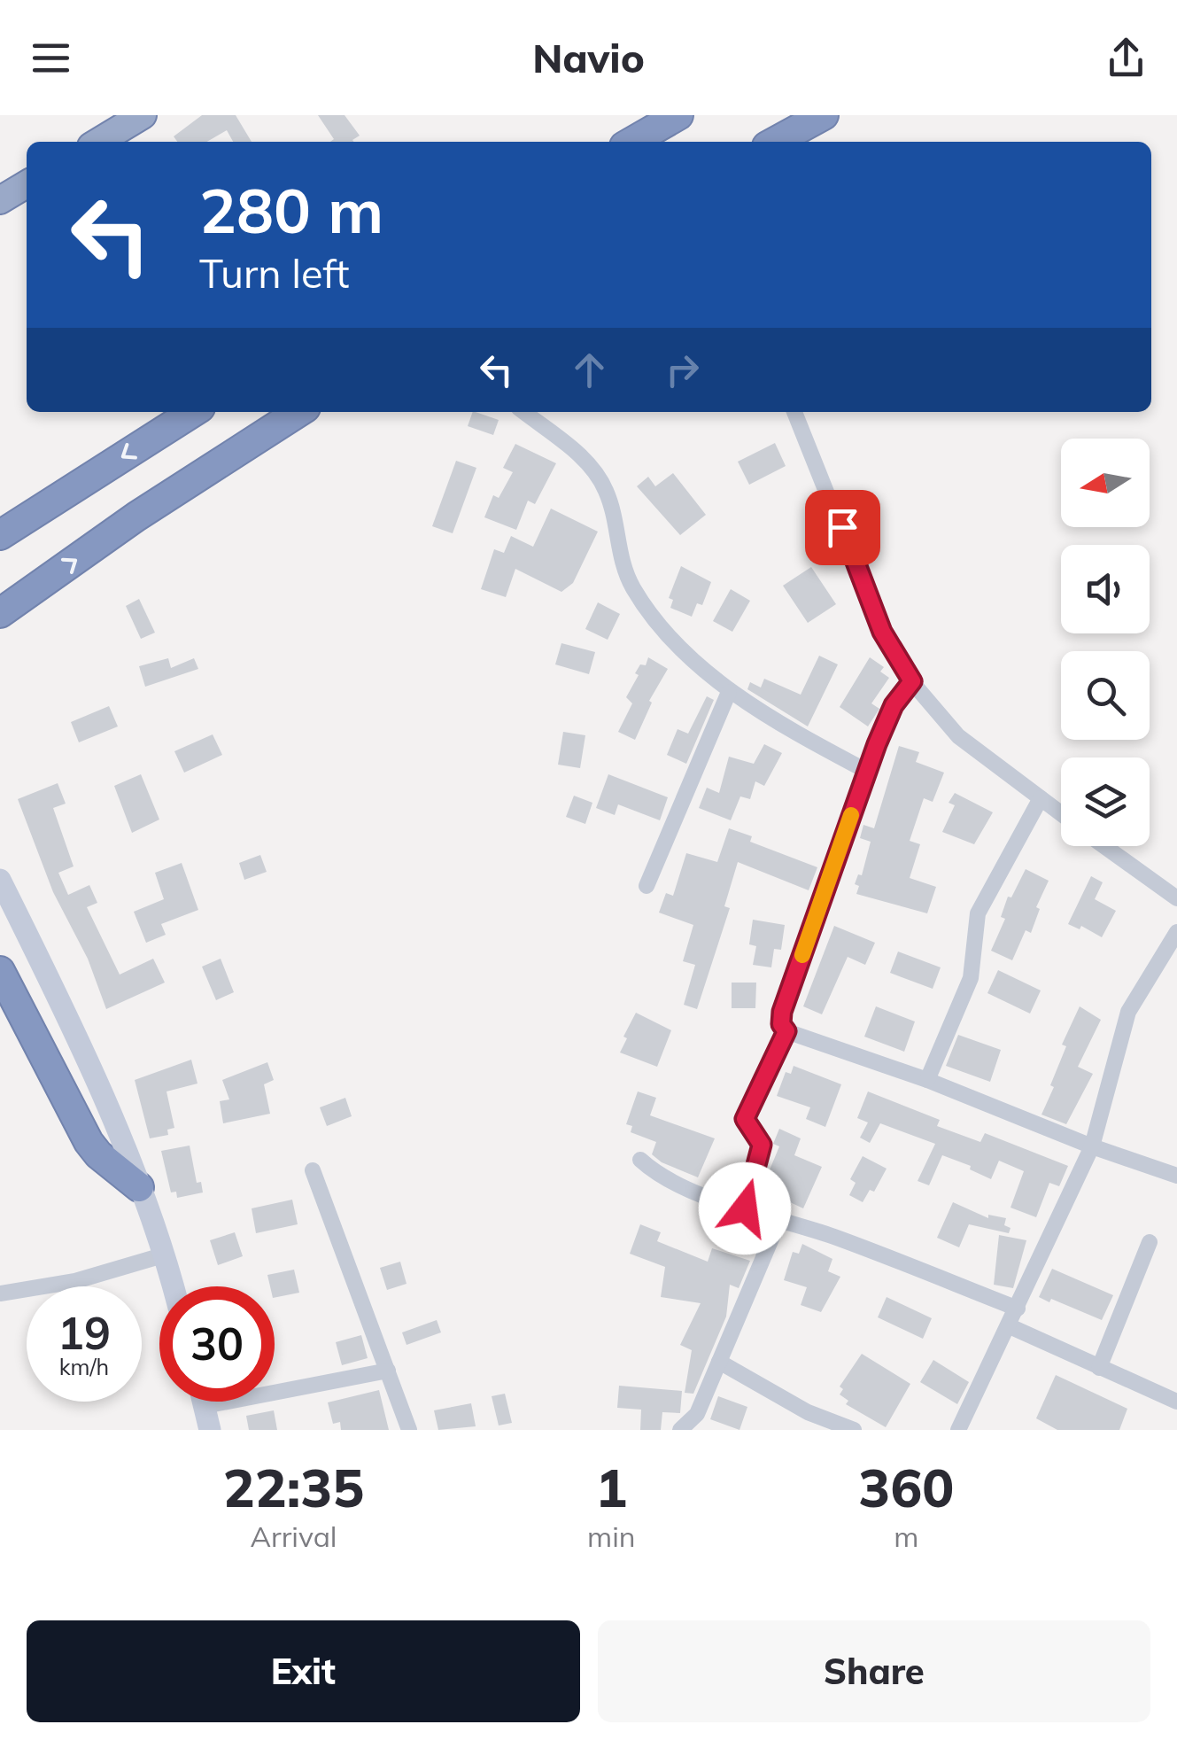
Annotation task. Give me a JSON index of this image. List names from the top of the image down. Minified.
{"north":"left","page":{"header":"Navio","turn":["280 m","Turn left"],"speed":"19 km/h","limit":"30","eta":["22:35","Arrival","1","min","360","m"],"buttons":["Exit","Share"]}}
